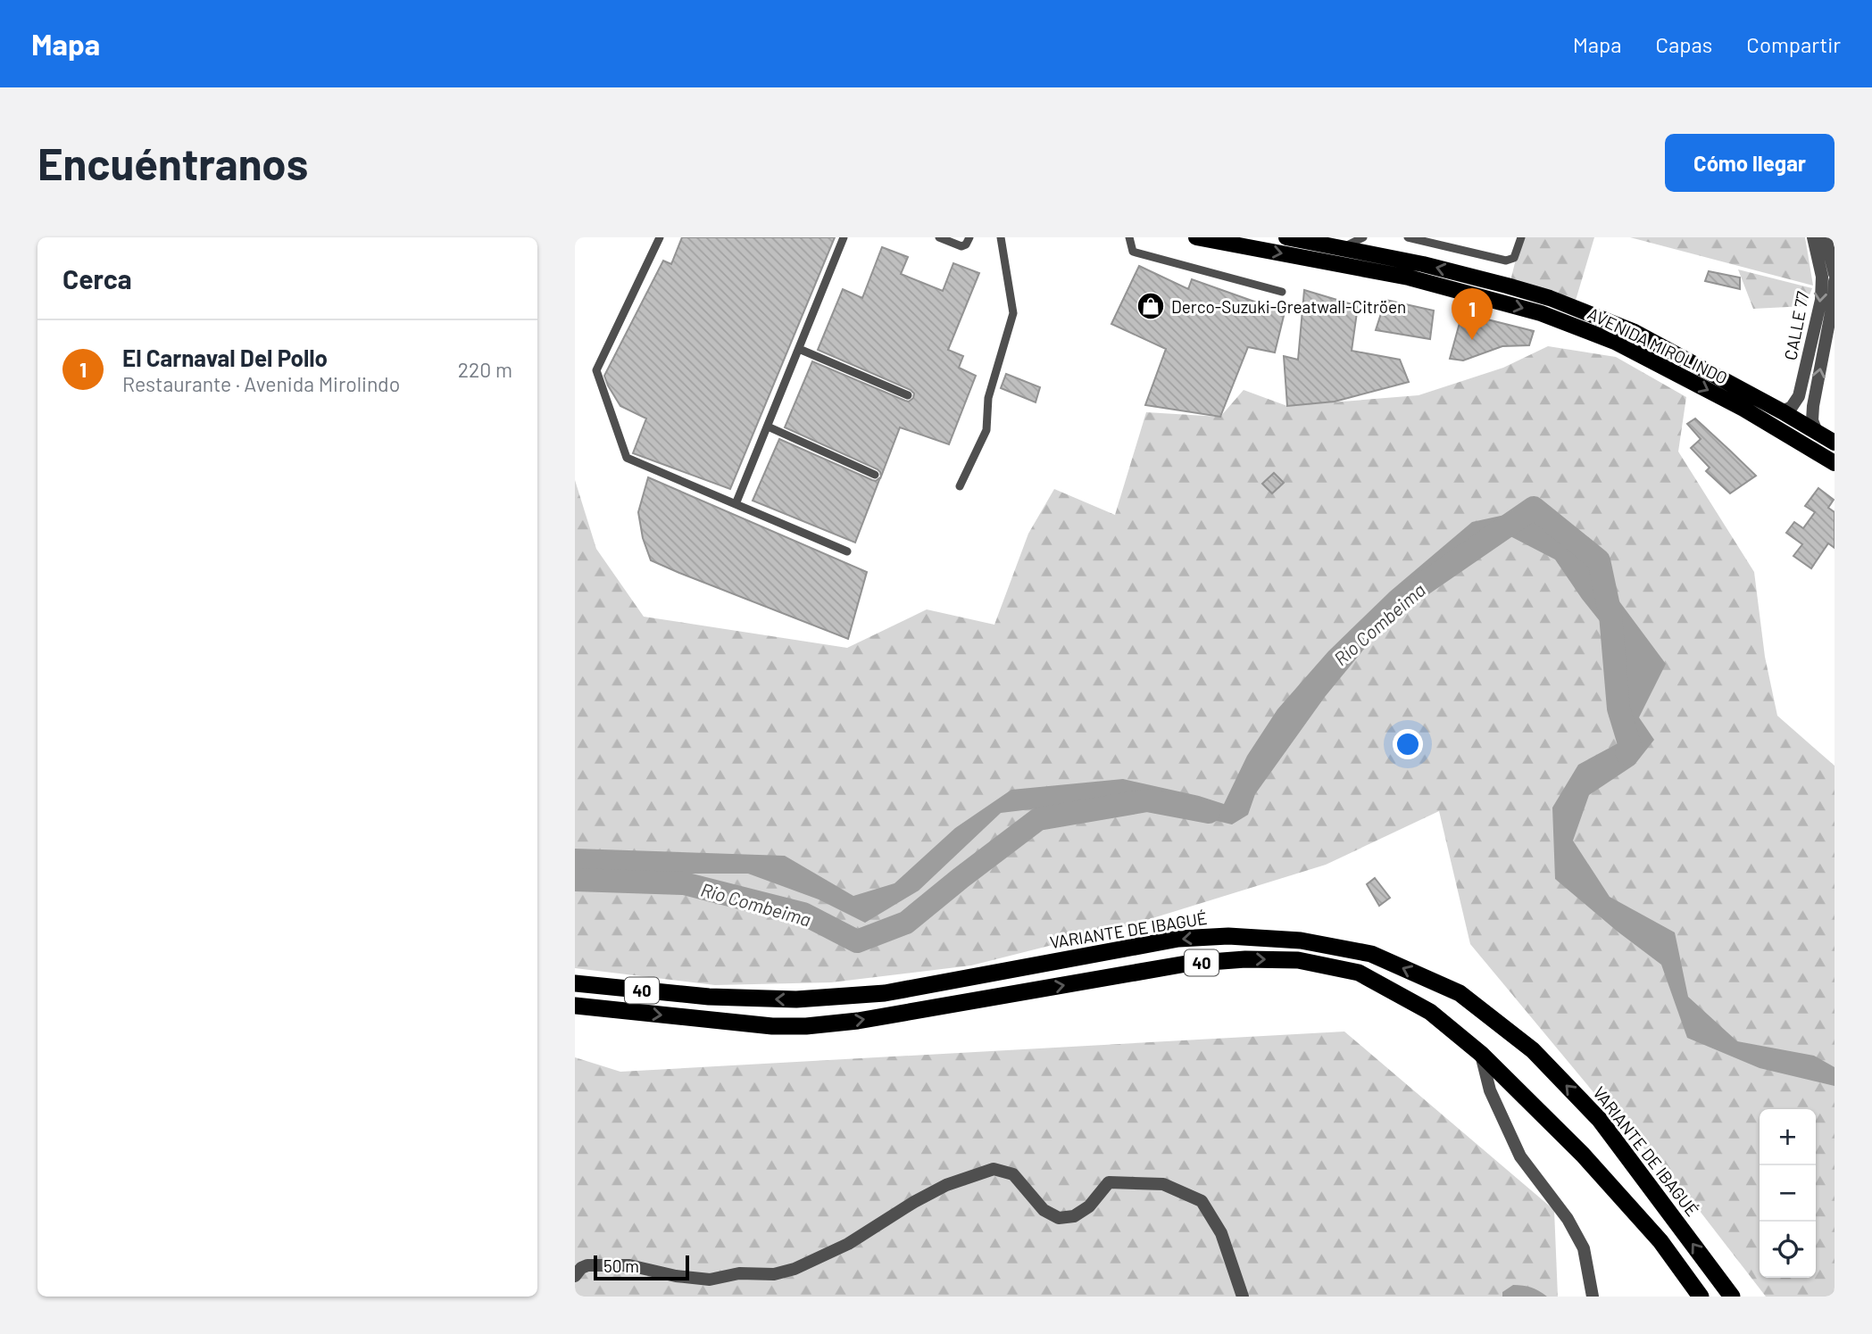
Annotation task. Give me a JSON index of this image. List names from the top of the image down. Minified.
{"streets":{"highway":["VARIANTE DE IBAGUÉ","40"],"main road":["AVENIDA MIROLINDO"],"street":["CALLE 77"]},"crossings":[["CALLE 77","AVENIDA MIROLINDO"]],"water":["Río Combeima"],"places":{"shop":["Derco-Suzuki-Greatwall-Citröen"]},"scale_bar":"50 m","page":{"header":"Mapa","nav":["Mapa","Capas","Compartir"],"buttons":"Cómo llegar","title":"Encuéntranos","heading":"Cerca","pins":"1","list":[{"mark":"1","name":"El Carnaval Del Pollo","note":"Restaurante · Avenida Mirolindo","value":"220 m"}],"map_buttons":["+","−"],"scale":"50 m"}}
